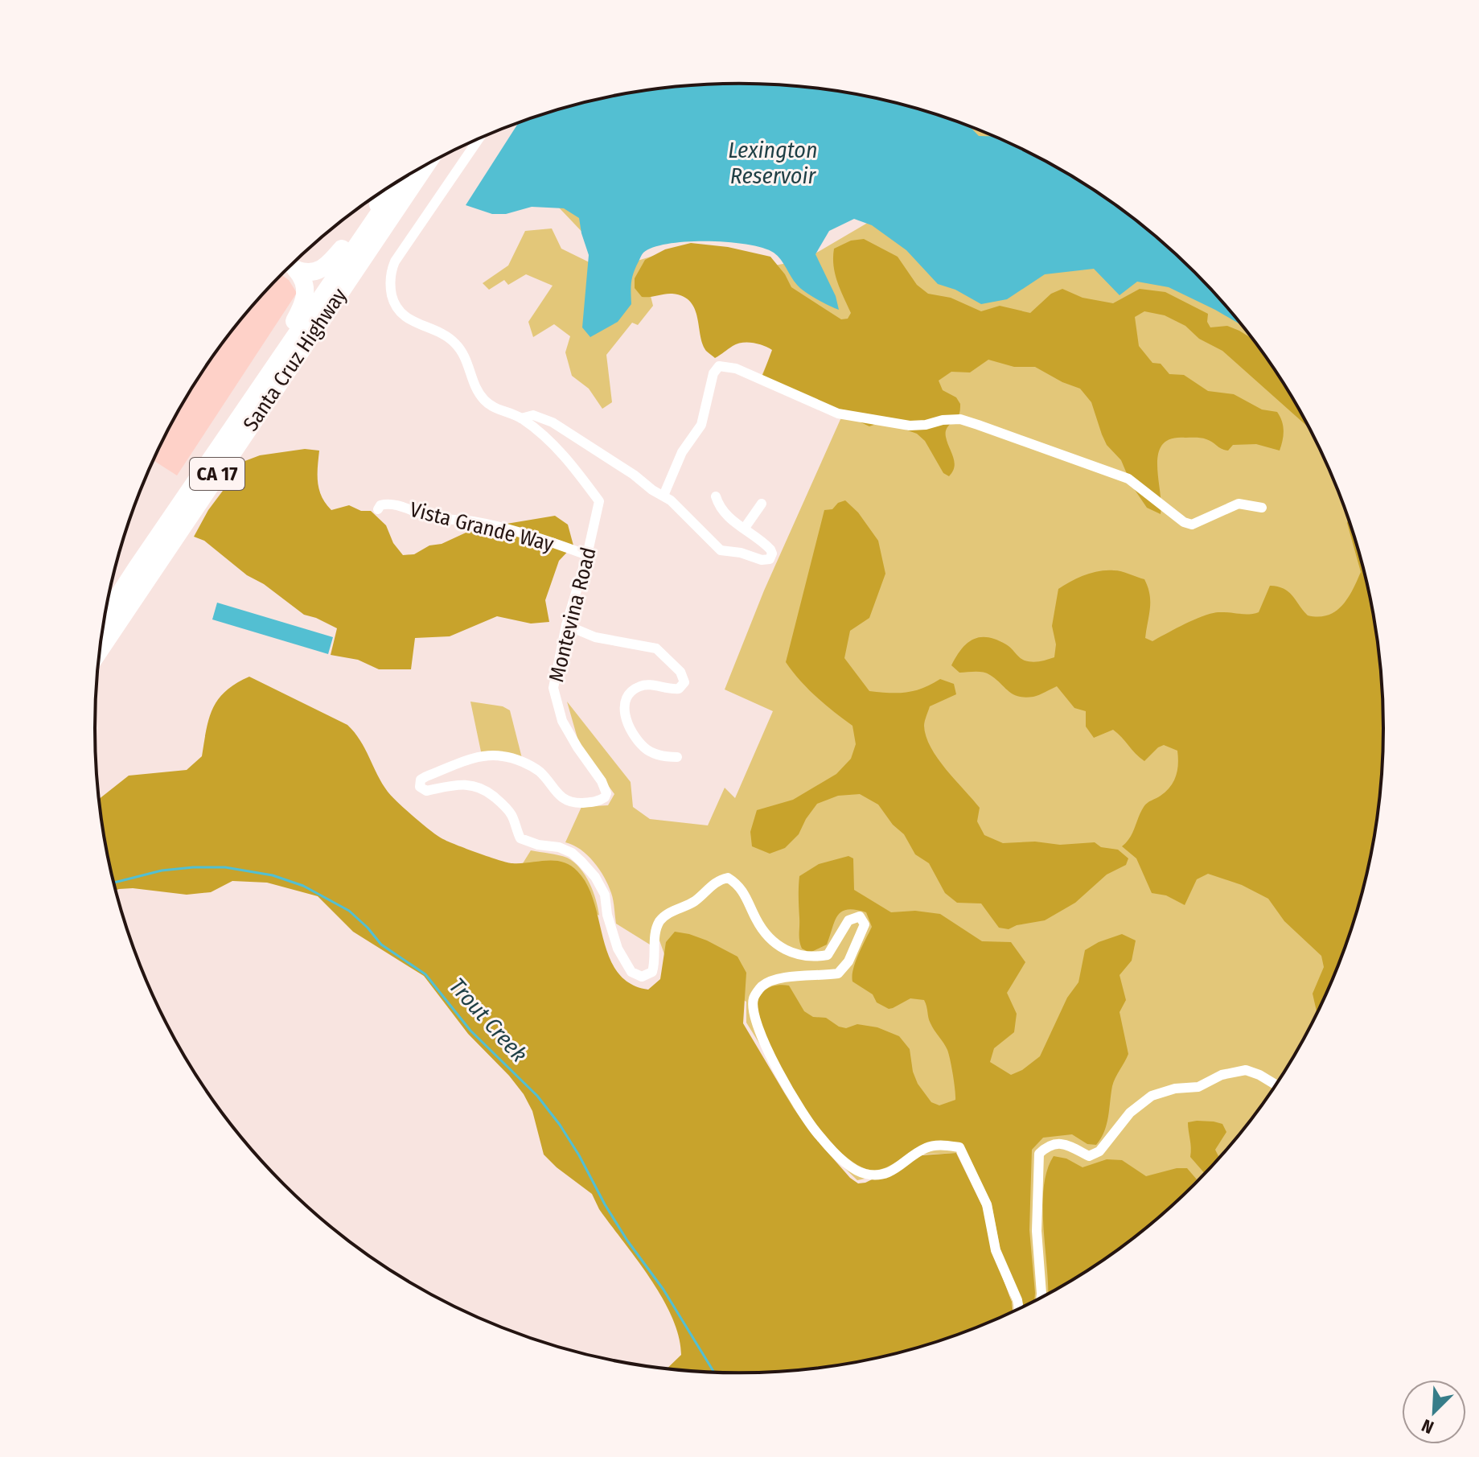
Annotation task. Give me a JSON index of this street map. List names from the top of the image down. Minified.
{"streets":{"highway":["Santa Cruz Highway","CA 17"],"street":["Vista Grande Way","Montevina Road"]},"crossings":[["Vista Grande Way","Montevina Road"]],"water":["Lexington Reservoir","Trout Creek"],"north":"bottom left"}
